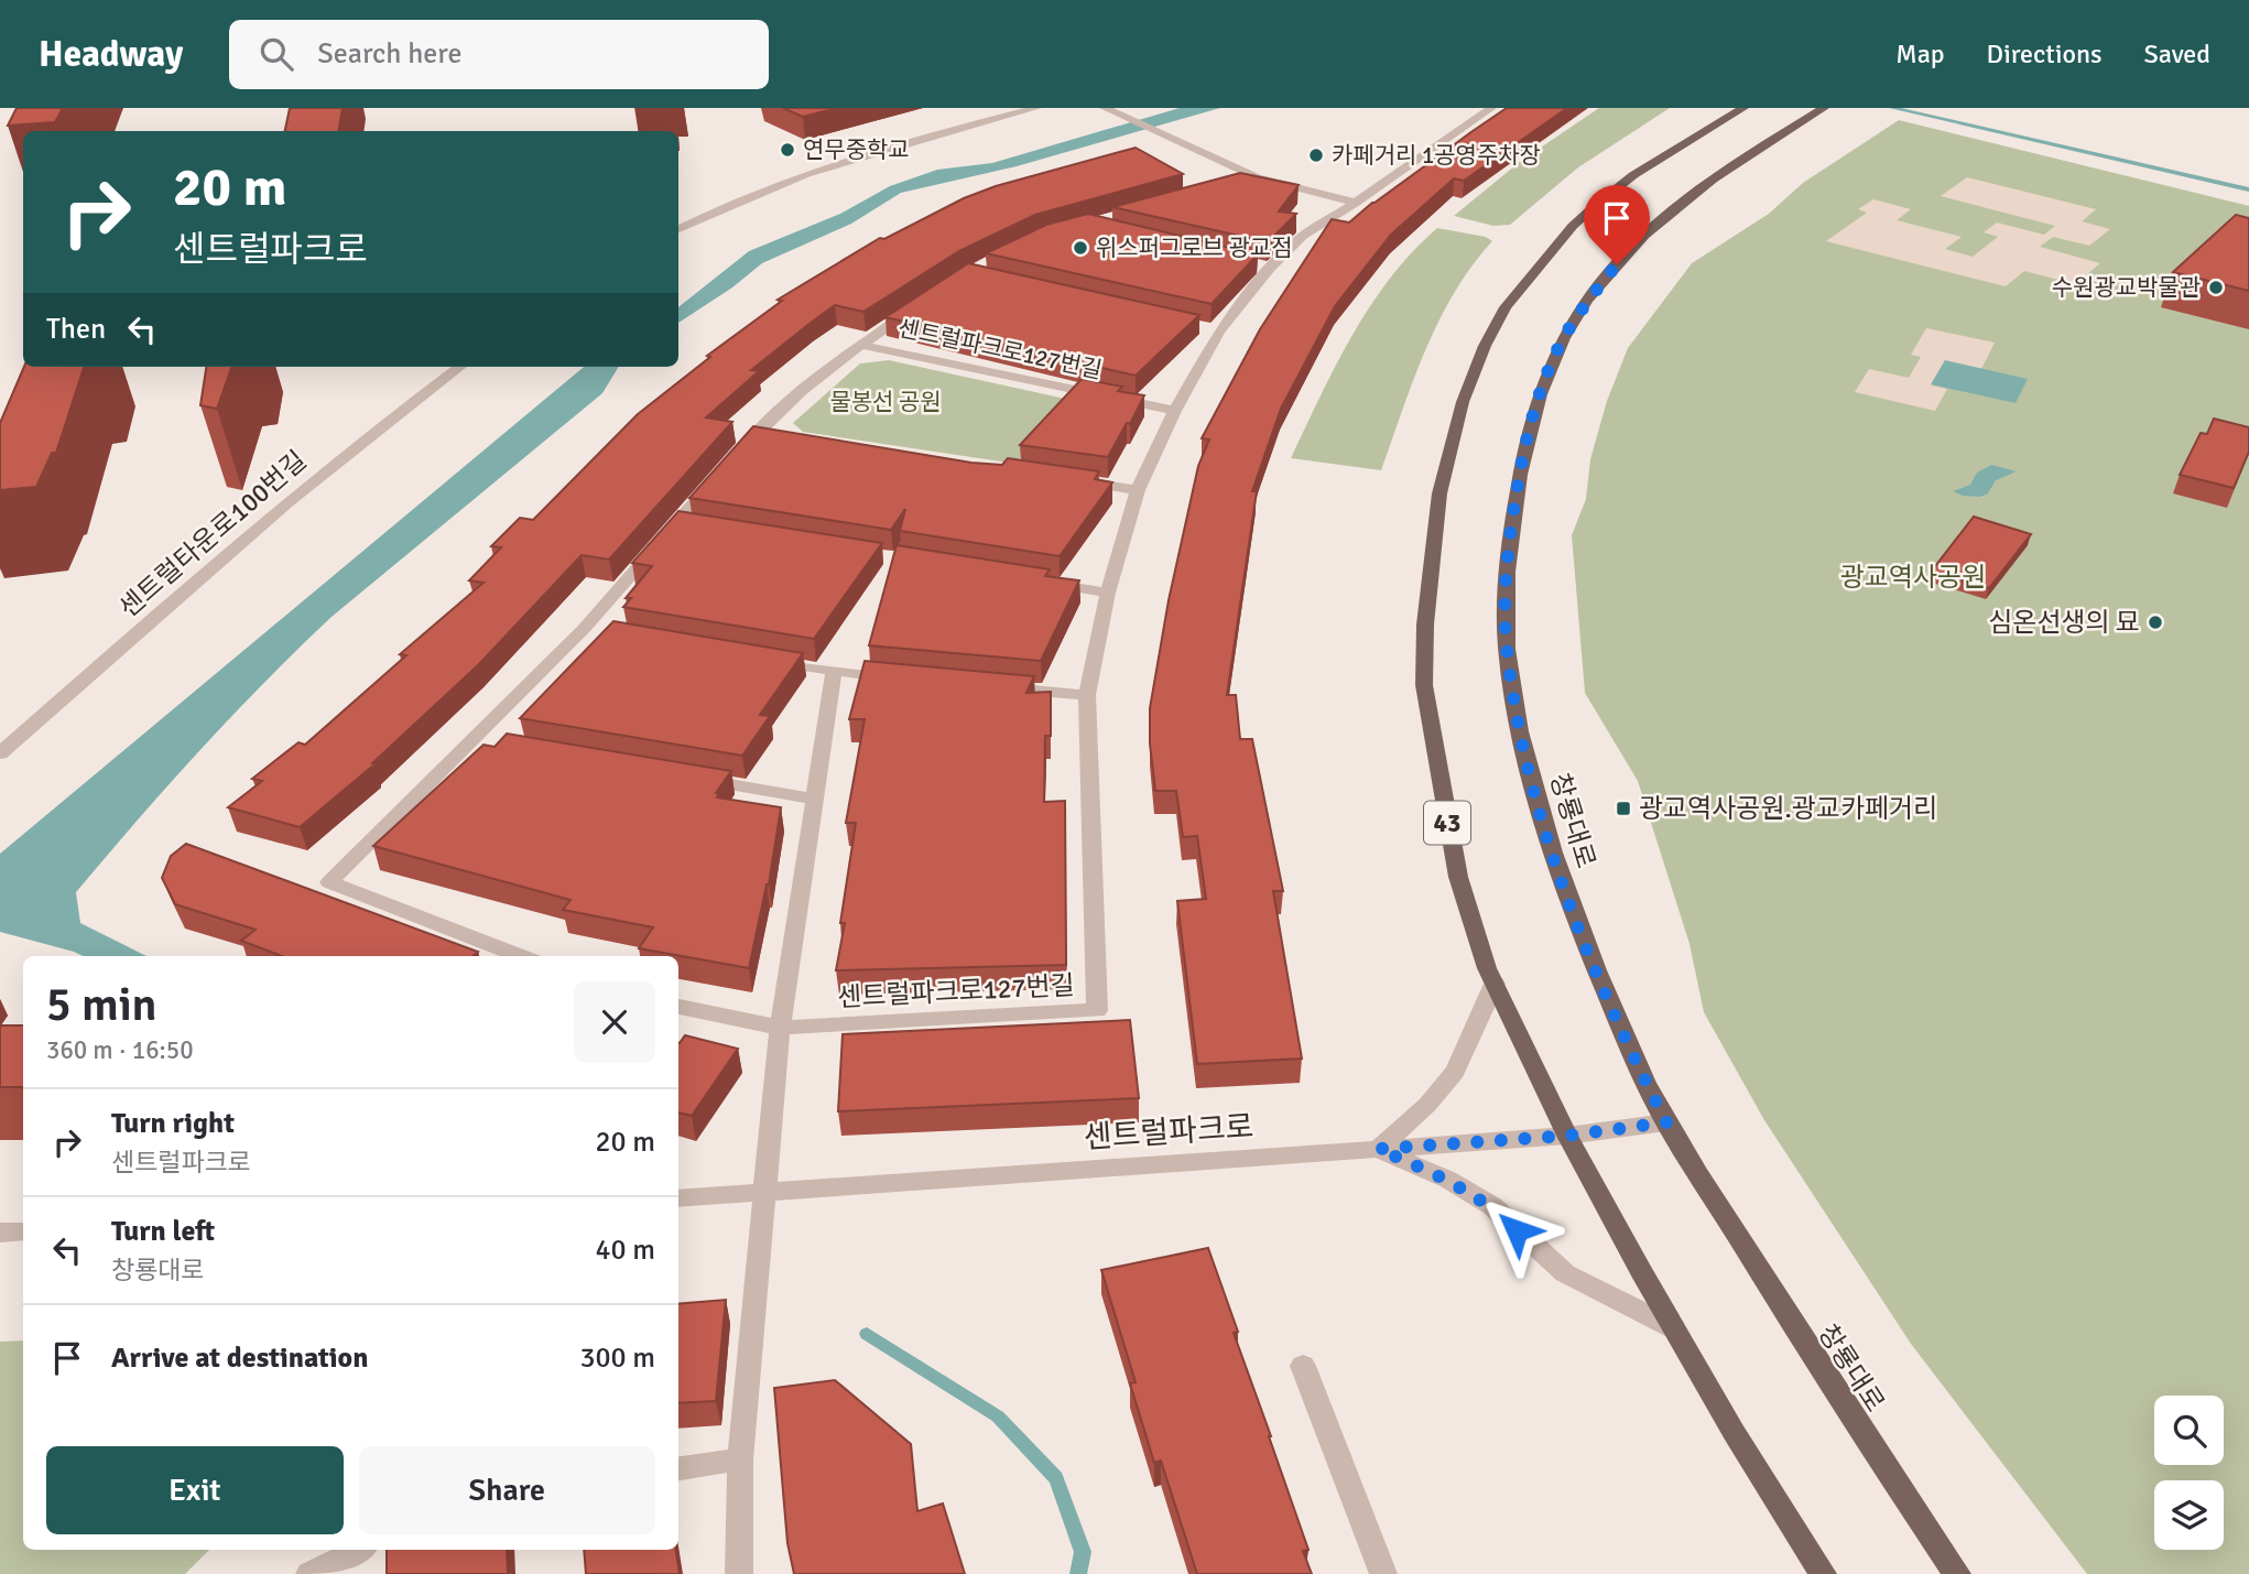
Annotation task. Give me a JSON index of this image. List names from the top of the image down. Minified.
{"streets":{"main road":["창룡대로","43"],"street":["센트럴파크로127번길","센트럴타운로100번길","센트럴파크로"]},"crossings":[["창룡대로","센트럴파크로"],["43","센트럴파크로"]],"parks":["물봉선 공원","광교역사공원"],"places":{"other":["연무중학교","카페거리 1공영주차장","위스퍼그로브 광교점","수원광교박물관","심온선생의 묘"],"transit":["광교역사공원.광교카페거리"]},"page":{"header":"Headway","search":"Search here","nav":["Map","Directions","Saved"],"turn":["20 m","센트럴파크로"],"then":"Then","heading":["5 min","360 m · 16:50"],"list":[{"name":"Turn right","note":"센트럴파크로","value":"20 m"},{"name":"Turn left","note":"창룡대로","value":"40 m"},{"name":"Arrive at destination","value":"300 m"}],"buttons":["Exit","Share"]}}
